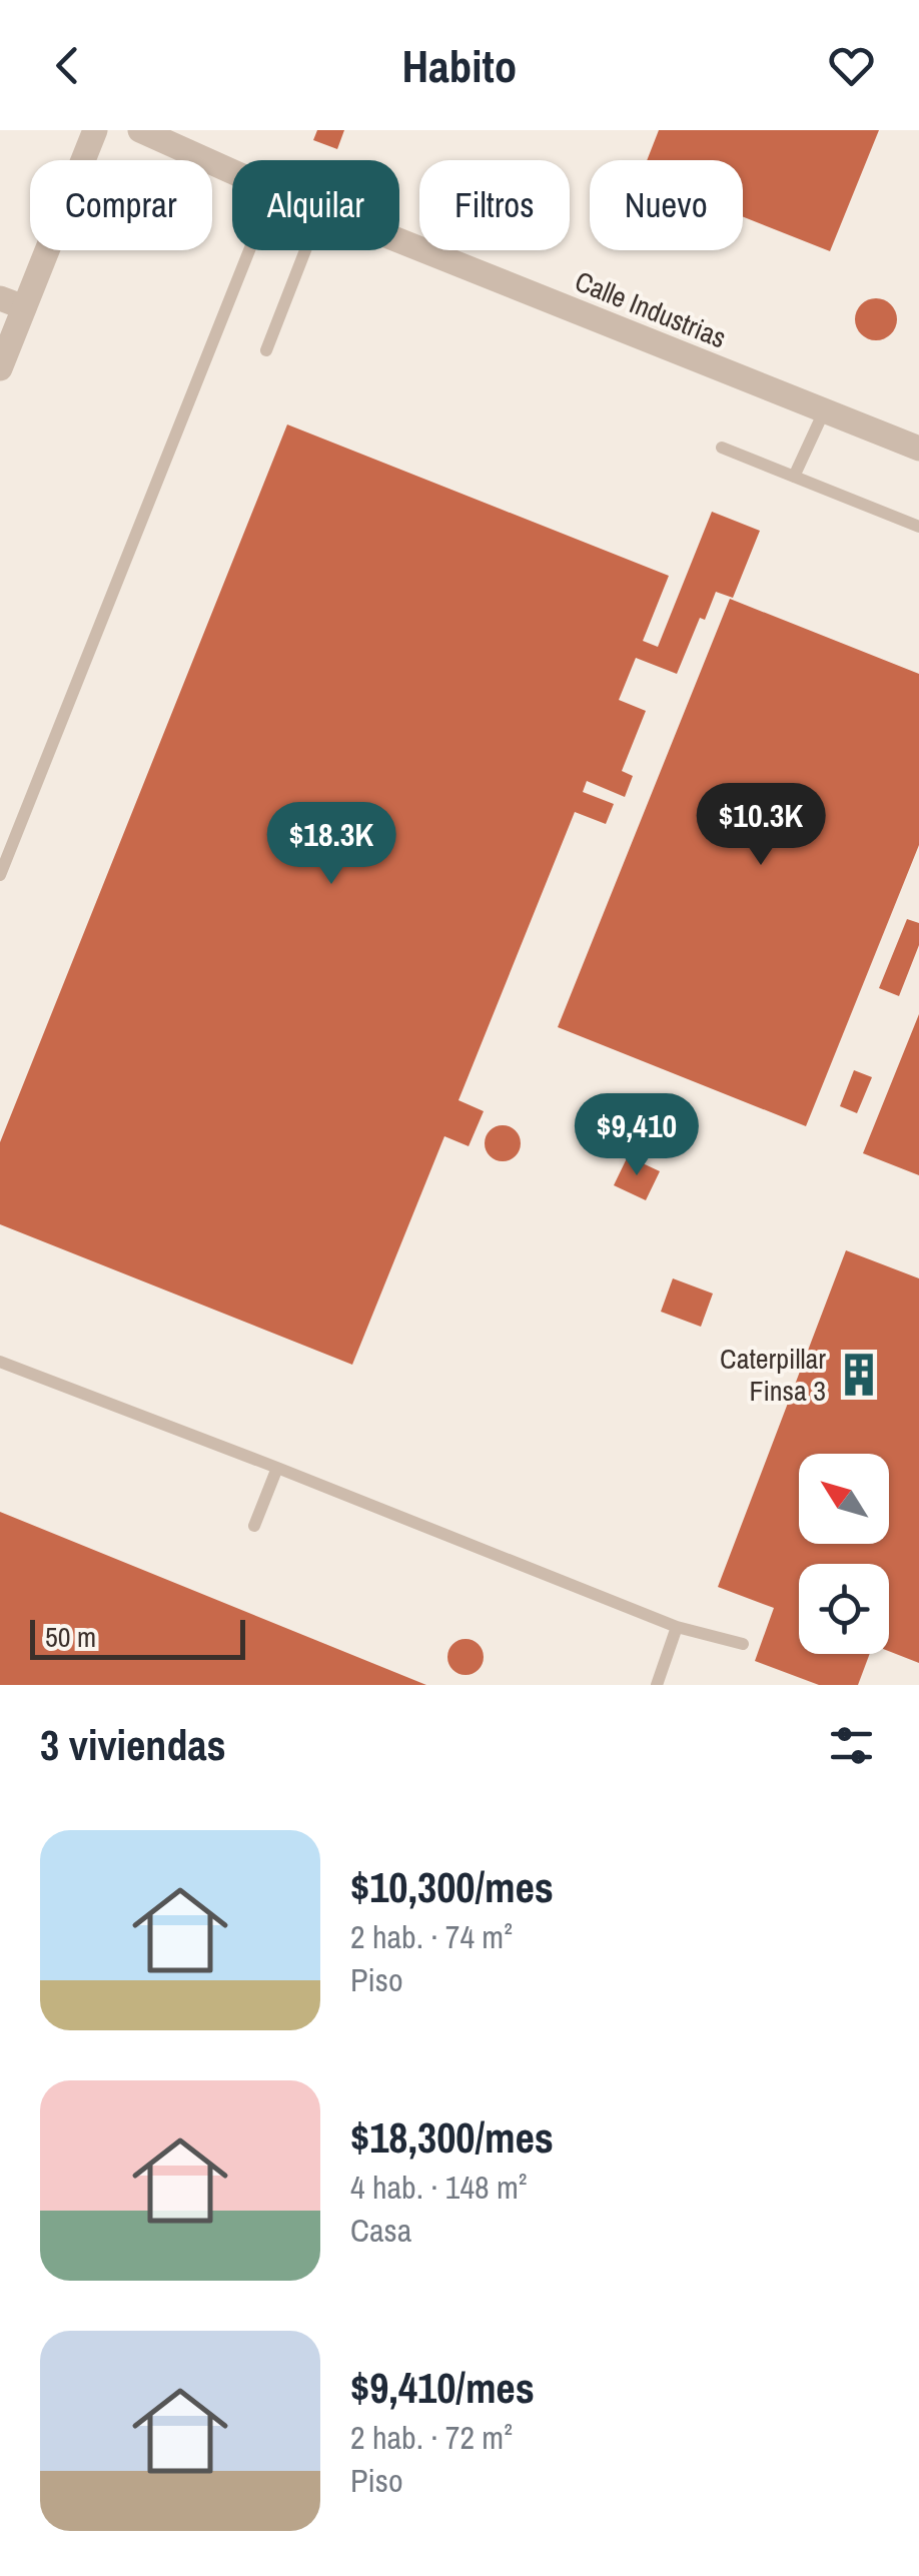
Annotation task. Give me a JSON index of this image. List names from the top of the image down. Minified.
{"streets":{"street":["Calle Industrias"]},"places":{"building":["Caterpillar Finsa 3"]},"scale_bar":"50 m","north":"top left","page":{"header":"Habito","chip":["Comprar","Alquilar","Filtros","Nuevo"],"price":["$10.3K","$18.3K","$9,410"],"scale":"50 m","heading":"3 viviendas","list":[{"name":"$10,300/mes","note":"2 hab. · 74 m² · Piso"},{"name":"$18,300/mes","note":"4 hab. · 148 m² · Casa"},{"name":"$9,410/mes","note":"2 hab. · 72 m² · Piso"}]}}
